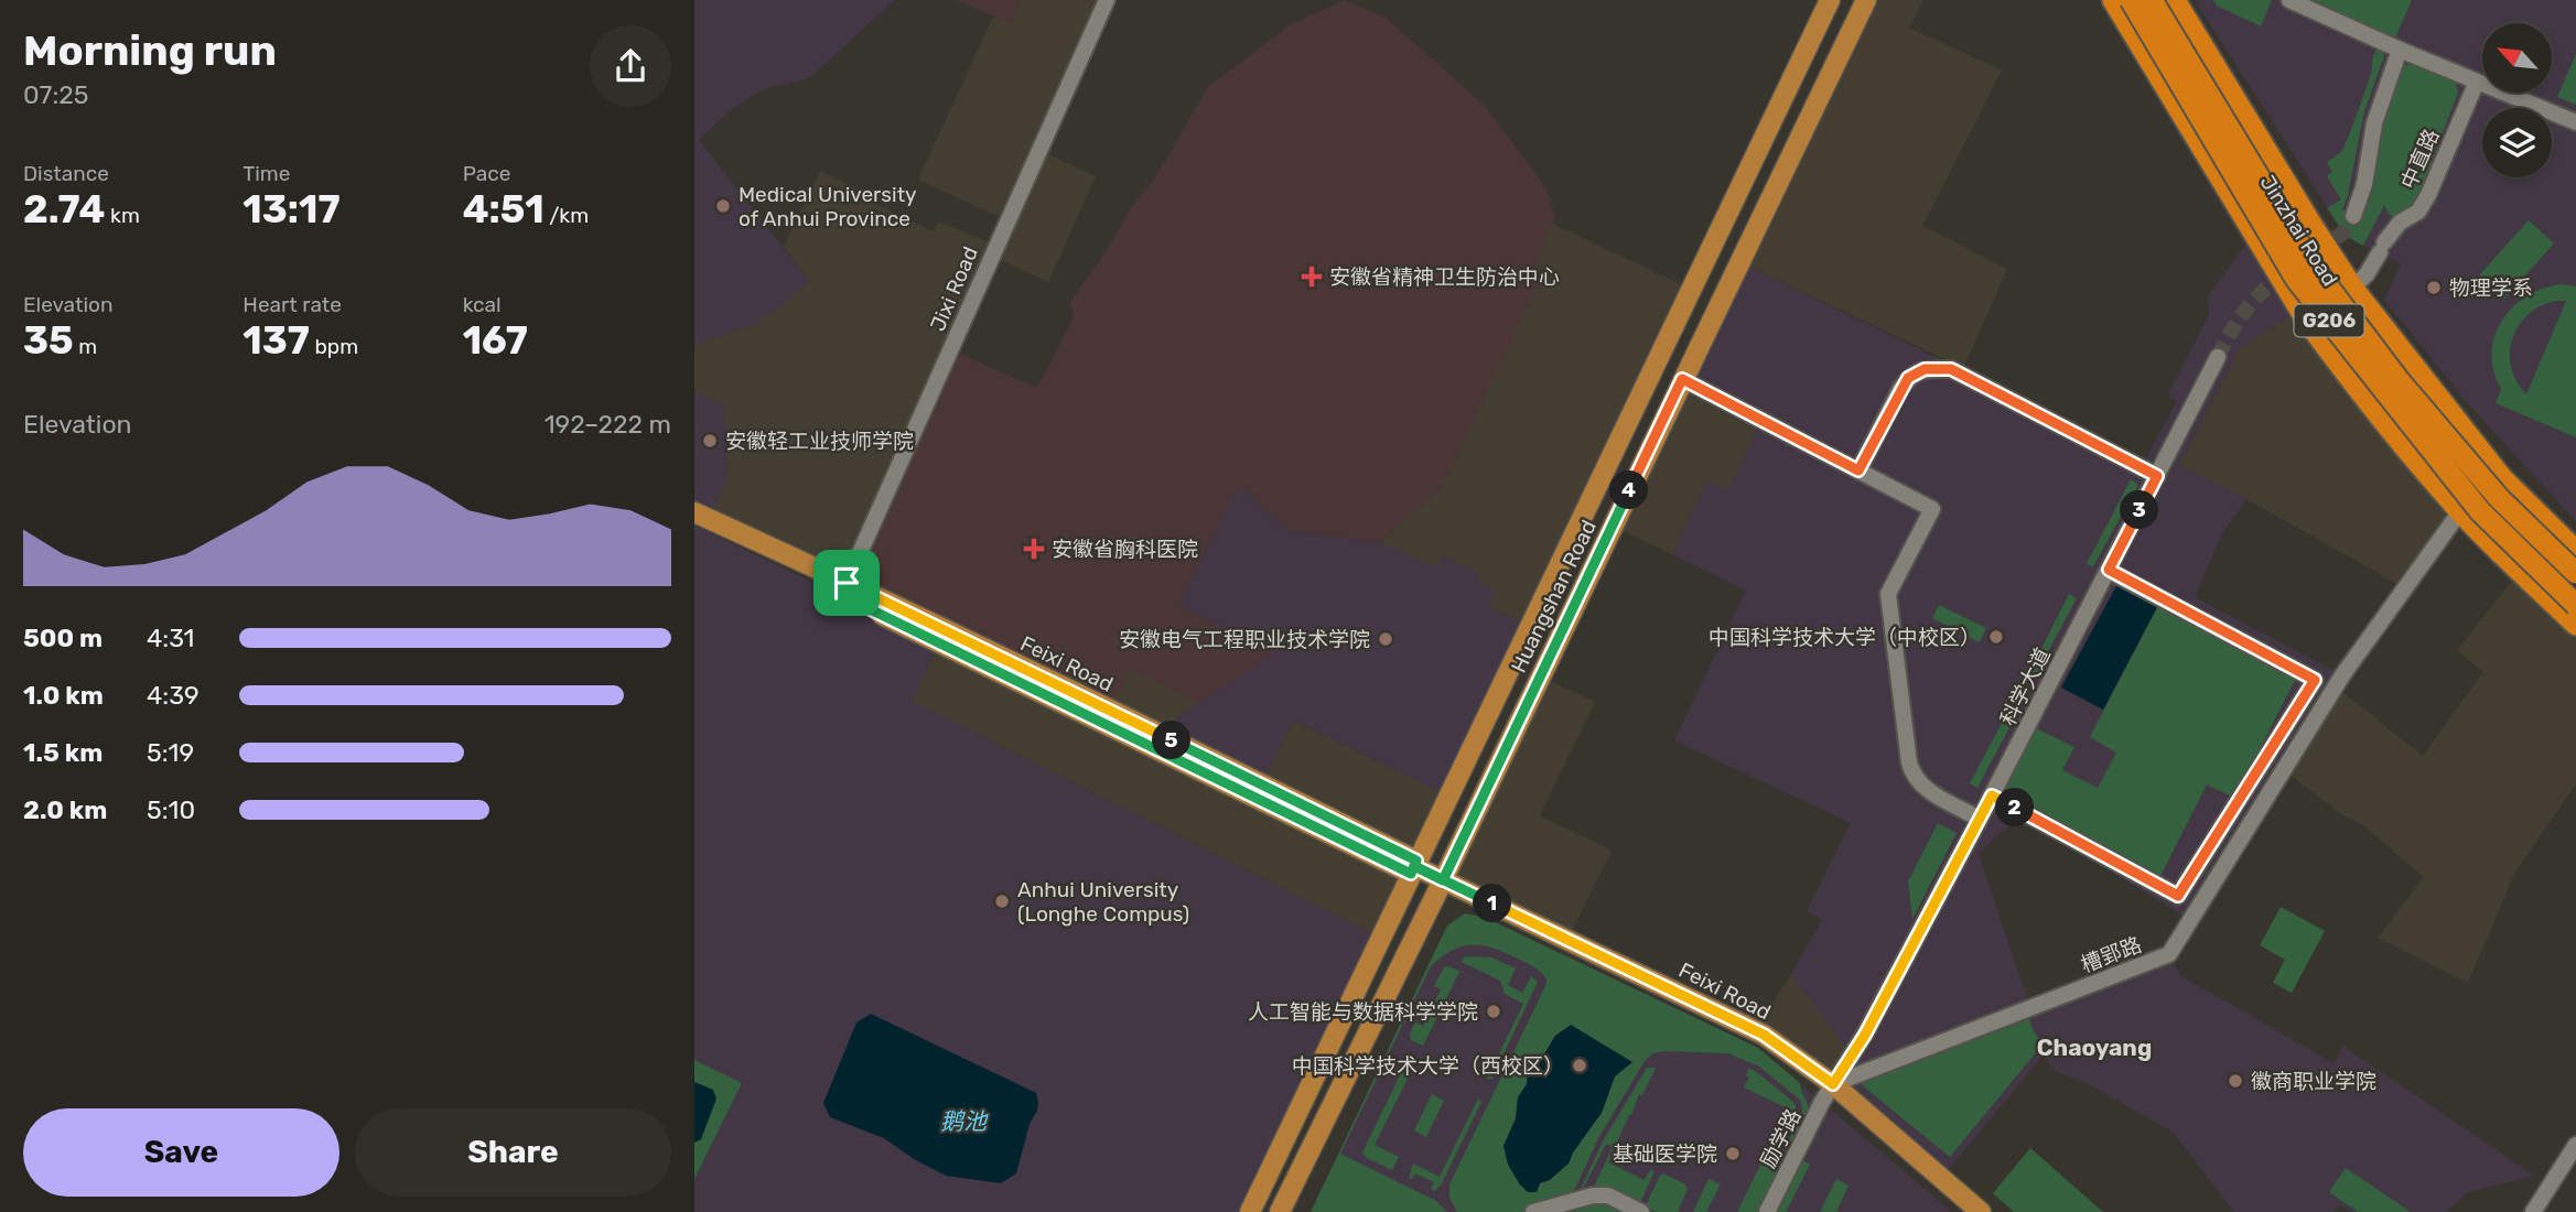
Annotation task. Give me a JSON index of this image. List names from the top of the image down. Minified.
{"streets":{"highway":["Jinzhai Road","G206"],"main road":["Huangshan Road","Feixi Road"],"street":["中直路","Jixi Road","科学大道","槽郢路","励学路"]},"crossings":[["中直路","Jinzhai Road"],["Jixi Road","Feixi Road"],["Huangshan Road","Feixi Road"],["Feixi Road","槽郢路"],["Feixi Road","励学路"],["科学大道","励学路"],["槽郢路","励学路"]],"districts":["Chaoyang"],"water":["鹅池"],"places":{"other":["Medical University of Anhui Province","物理学系","安徽轻工业技师学院","中国科学技术大学（中校区）","安徽电气工程职业技术学院","Anhui University (Longhe Compus)","人工智能与数据科学学院","中国科学技术大学（西校区）","徽商职业学院","基础医学院"],"health":["安徽省精神卫生防治中心","安徽省胸科医院"]},"north":"top left","page":{"heading":["Morning run","07:25"],"stats":[["Distance","2.74 km"],["Time","13:17"],["Pace","4:51 /km"],["Elevation","35 m"],["Heart rate","137 bpm"],["kcal","167"]],"chart":["Elevation","192–222 m"],"pins":["4","3","5","2","1"],"list":[{"name":"500 m","note":"4:31"},{"name":"1.0 km","note":"4:39"},{"name":"1.5 km","note":"5:19"},{"name":"2.0 km","note":"5:10"}],"buttons":["Save","Share"]}}
